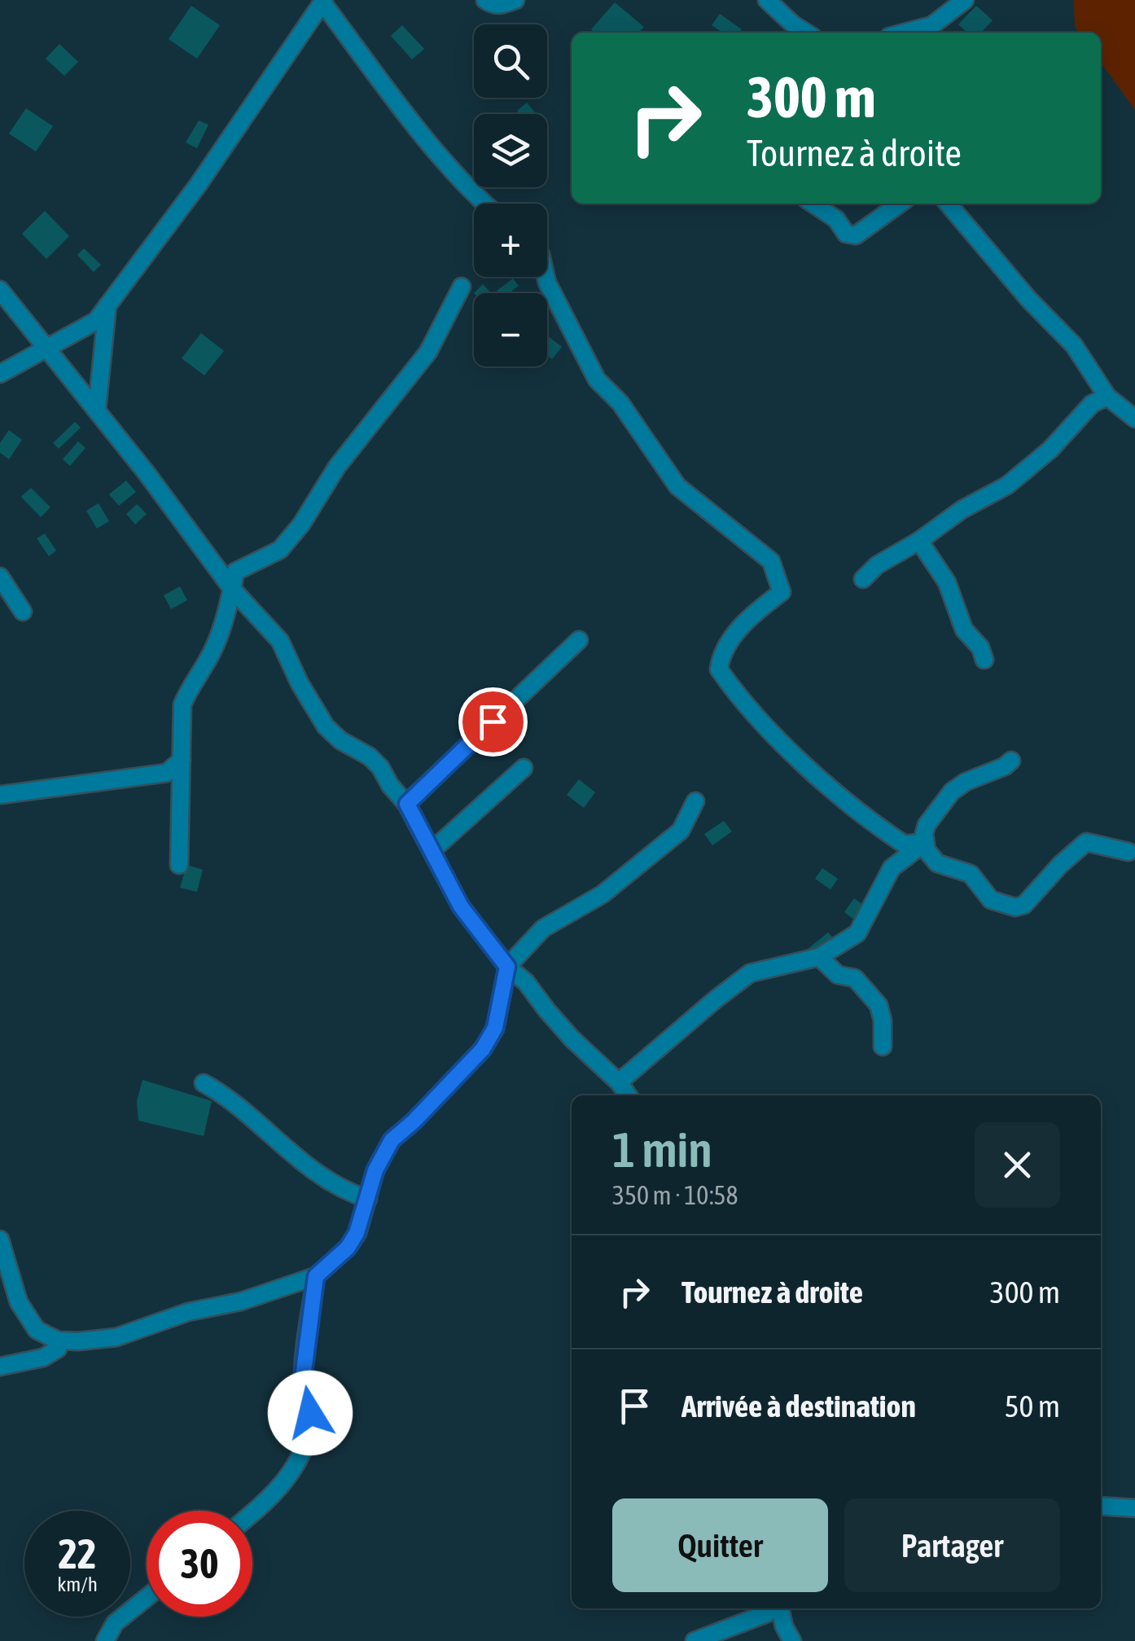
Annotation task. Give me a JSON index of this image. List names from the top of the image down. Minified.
{"page":{"map_buttons":["+","−"],"turn":["300 m","Tournez à droite"],"heading":["1 min","350 m · 10:58"],"list":[{"name":"Tournez à droite","value":"300 m"},{"name":"Arrivée à destination","value":"50 m"}],"buttons":["Quitter","Partager"],"speed":"22 km/h","limit":"30"}}
